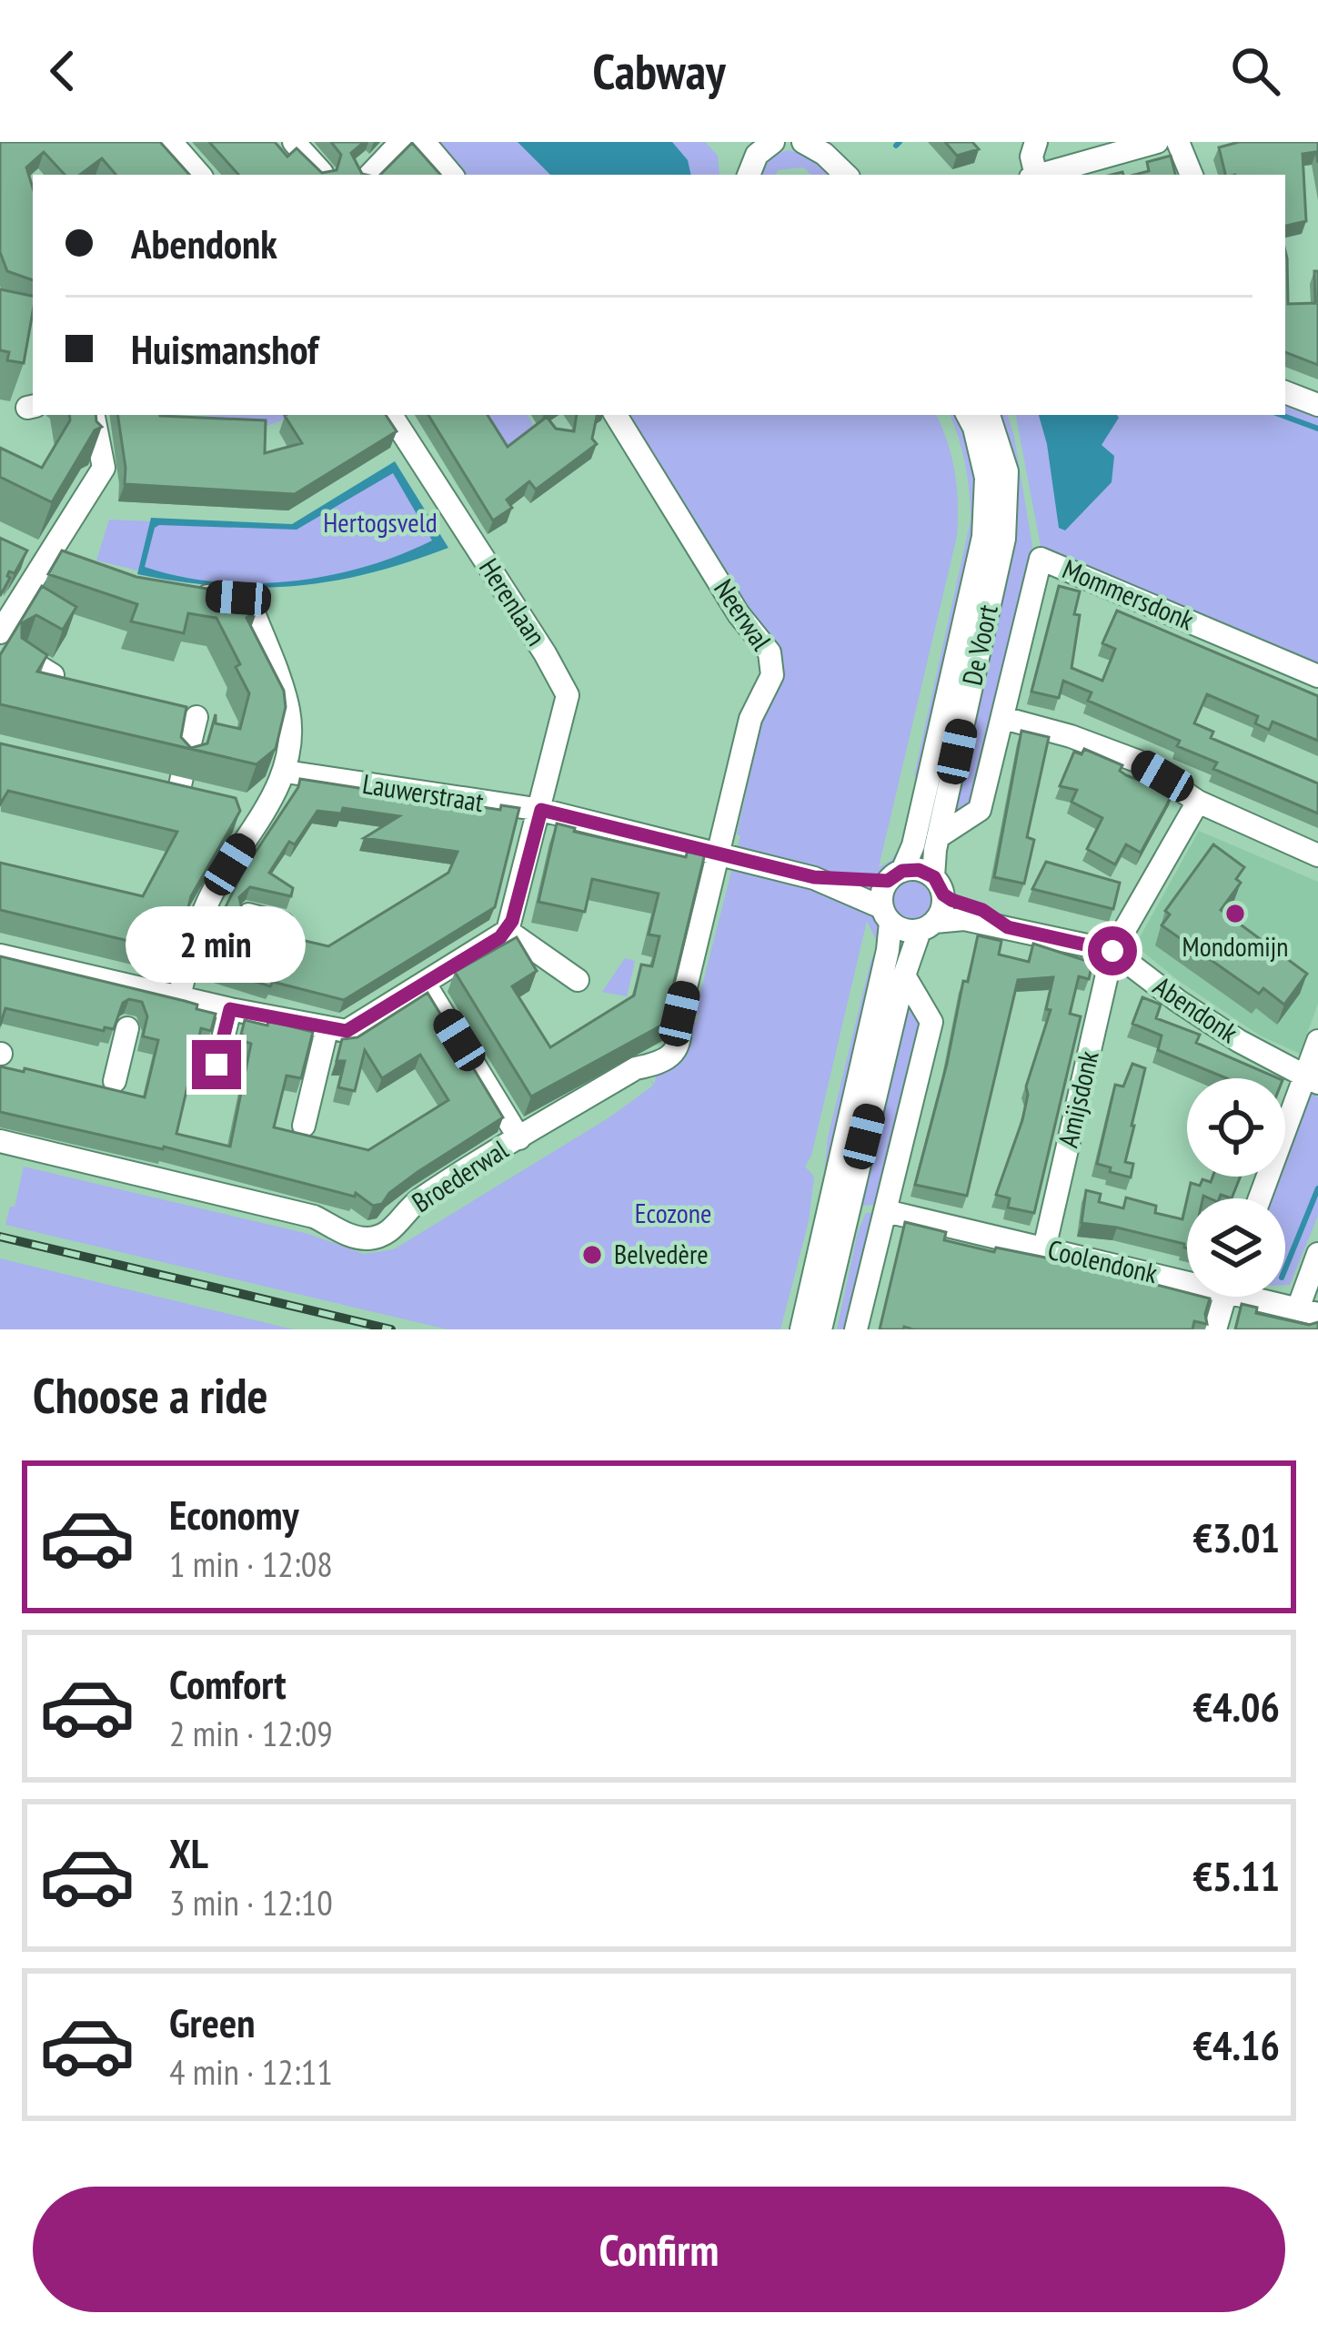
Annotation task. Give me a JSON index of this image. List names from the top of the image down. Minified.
{"streets":{"street":["Mommersdonk","Herenlaan","Neerwal","De Voort","Lauwerstraat","Abendonk","Amijsdonk","Broederwal","Coolendonk"]},"crossings":[["Mommersdonk","De Voort"],["Herenlaan","Lauwerstraat"],["Neerwal","Lauwerstraat"],["Neerwal","Broederwal"],["De Voort","Lauwerstraat"],["De Voort","Abendonk"],["Lauwerstraat","Abendonk"],["Abendonk","Amijsdonk"],["Amijsdonk","Coolendonk"]],"parks":["Hertogsveld","Ecozone"],"places":["Mondomijn","Belvedère"],"page":{"header":"Cabway","banner":["Abendonk","Huismanshof"],"bubble":"2 min","heading":"Choose a ride","list":[{"name":"Economy","note":"1 min · 12:08","value":"€3.01"},{"name":"Comfort","note":"2 min · 12:09","value":"€4.06"},{"name":"XL","note":"3 min · 12:10","value":"€5.11"},{"name":"Green","note":"4 min · 12:11","value":"€4.16"}],"buttons":"Confirm"}}
